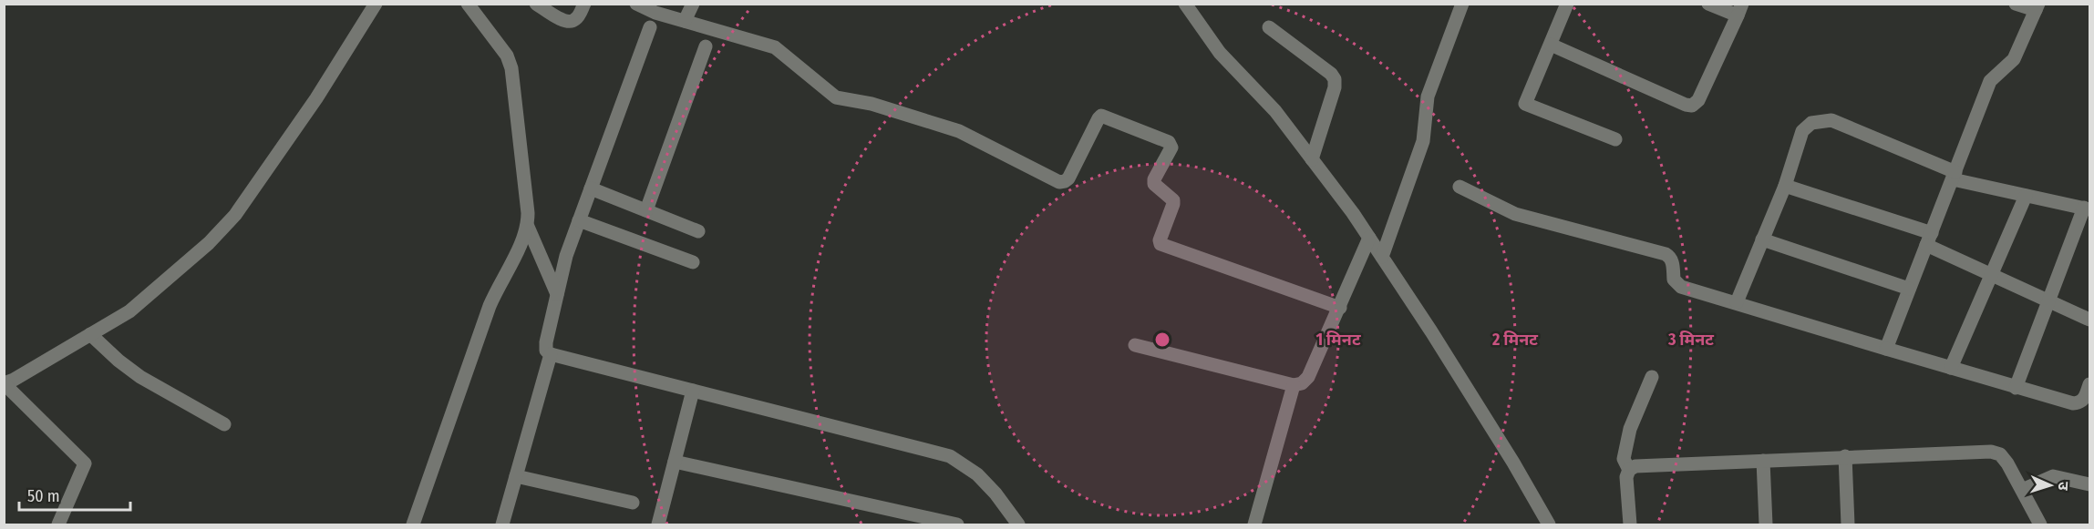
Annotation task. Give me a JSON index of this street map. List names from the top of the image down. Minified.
{"scale_bar":"50 m","north":"right","rings":["1 मिनट","2 मिनट","3 मिनट"]}
